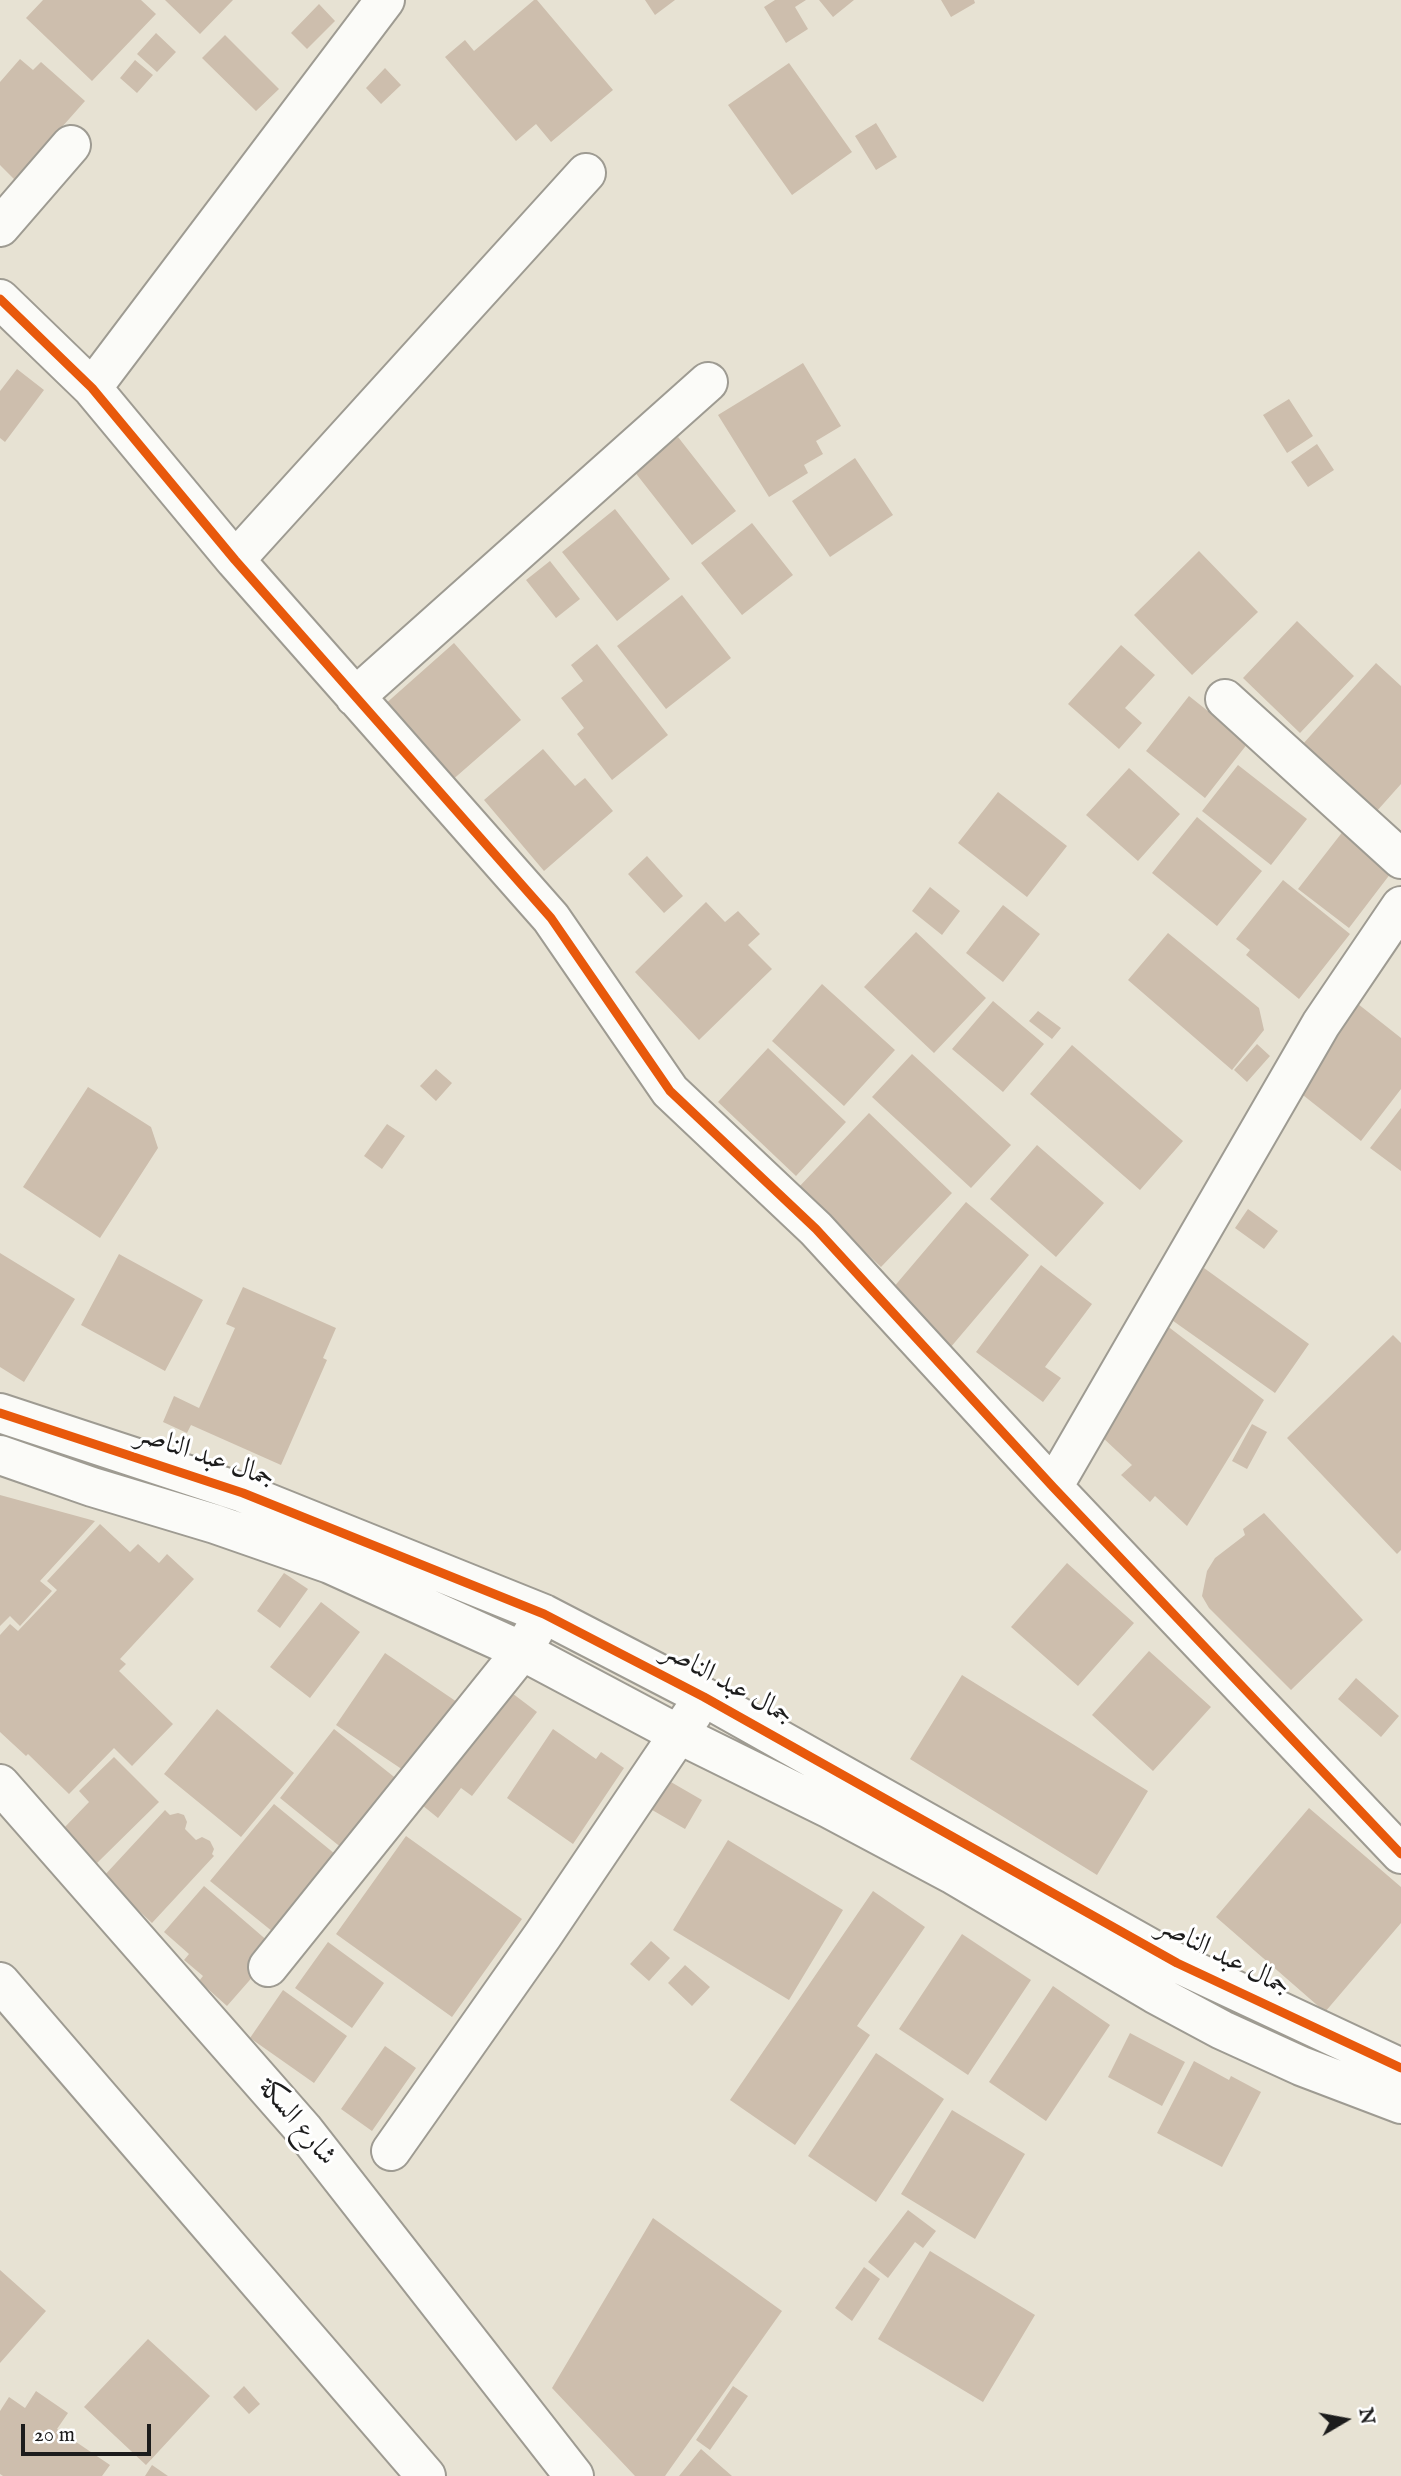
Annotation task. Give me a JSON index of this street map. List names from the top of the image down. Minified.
{"streets":{"street":["جمال عبد الناصر","شارع السكة"]},"scale_bar":"20 m","north":"right"}
